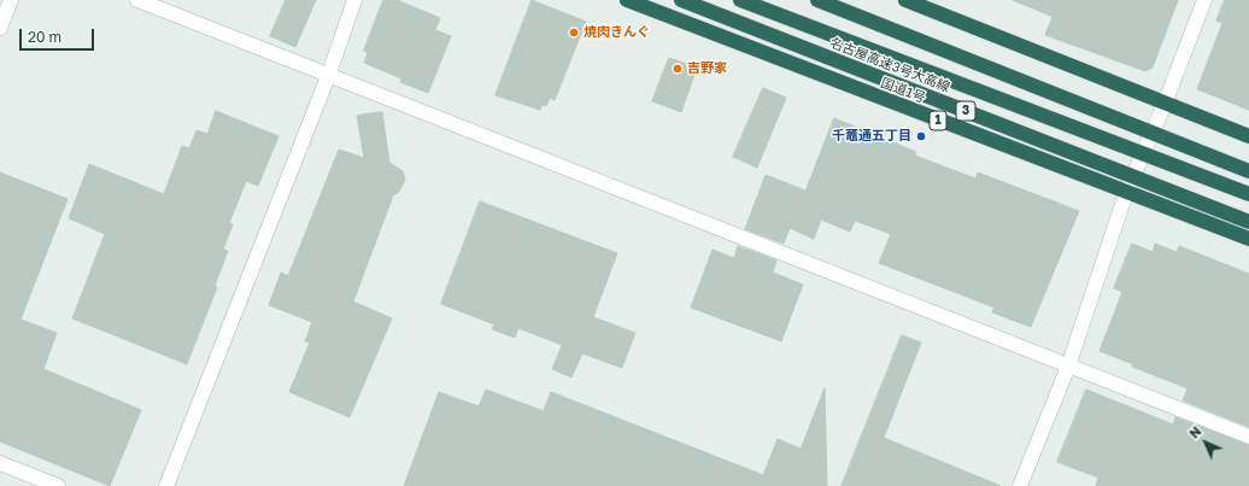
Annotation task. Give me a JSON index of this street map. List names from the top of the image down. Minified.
{"streets":{"highway":["名古屋高速3号大高線","国道1号","3","1"]},"places":["焼肉きんぐ","吉野家","千竈通五丁目"],"scale_bar":"20 m","north":"top left"}
